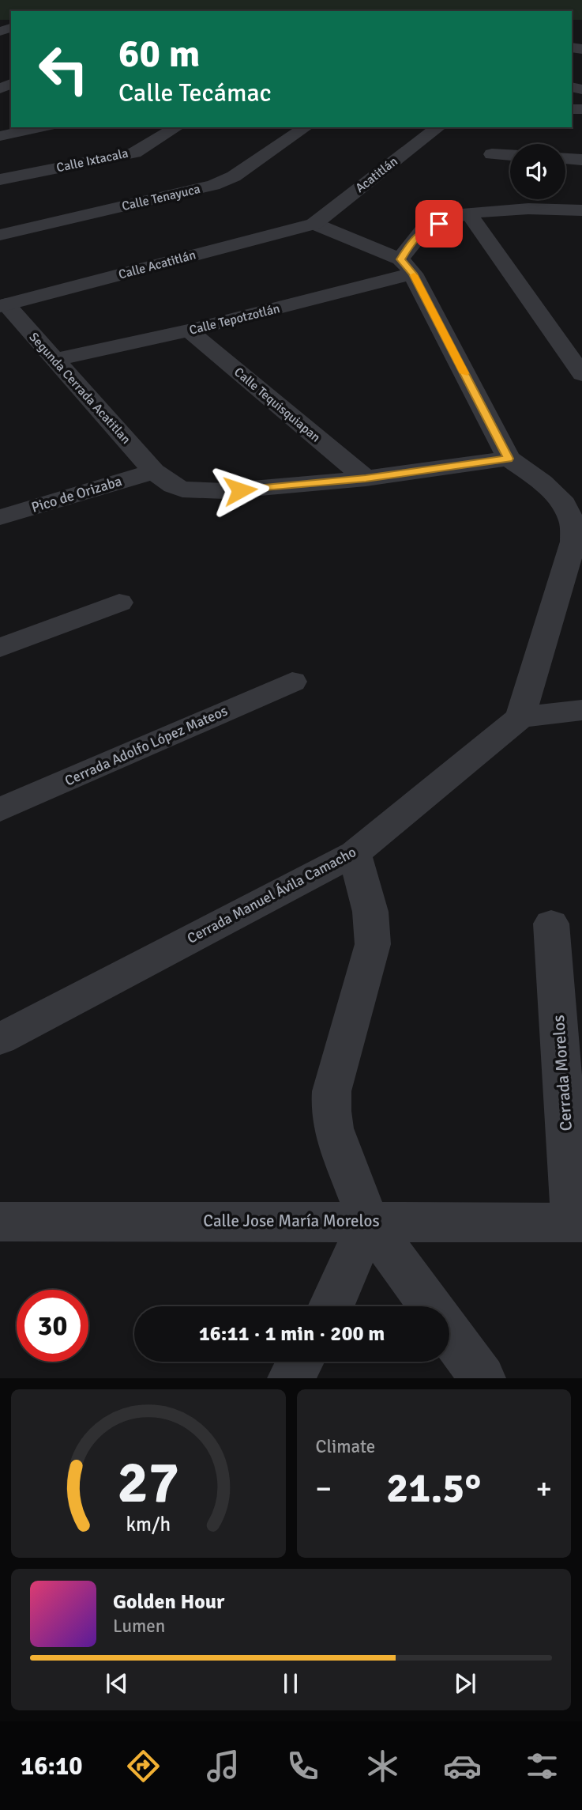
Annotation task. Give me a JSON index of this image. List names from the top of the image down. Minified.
{"streets":{"street":["Calle Ixtacala","Acatitlán","Calle Tenayuca","Calle Acatitlán","Calle Tepotzotlán","Segunda Cerrada Acatitlan","Calle Tequisquiapan","Pico de Orizaba","Cerrada Adolfo López Mateos","Cerrada Manuel Ávila Camacho","Cerrada Morelos","Calle Jose María Morelos"]},"crossings":[["Acatitlán","Calle Acatitlán"],["Calle Acatitlán","Segunda Cerrada Acatitlan"],["Calle Tepotzotlán","Segunda Cerrada Acatitlan"],["Calle Tepotzotlán","Calle Tequisquiapan"],["Segunda Cerrada Acatitlan","Calle Tequisquiapan"],["Segunda Cerrada Acatitlan","Pico de Orizaba"],["Cerrada Morelos","Calle Jose María Morelos"]],"page":{"turn":["60 m","Calle Tecámac"],"limit":"30","trip":"16:11 · 1 min · 200 m","tile":"Climate","heat":["−","21.5°","+"],"song":["Golden Hour","Lumen"],"tabs":"16:10","gauge":["27","km/h"]}}
